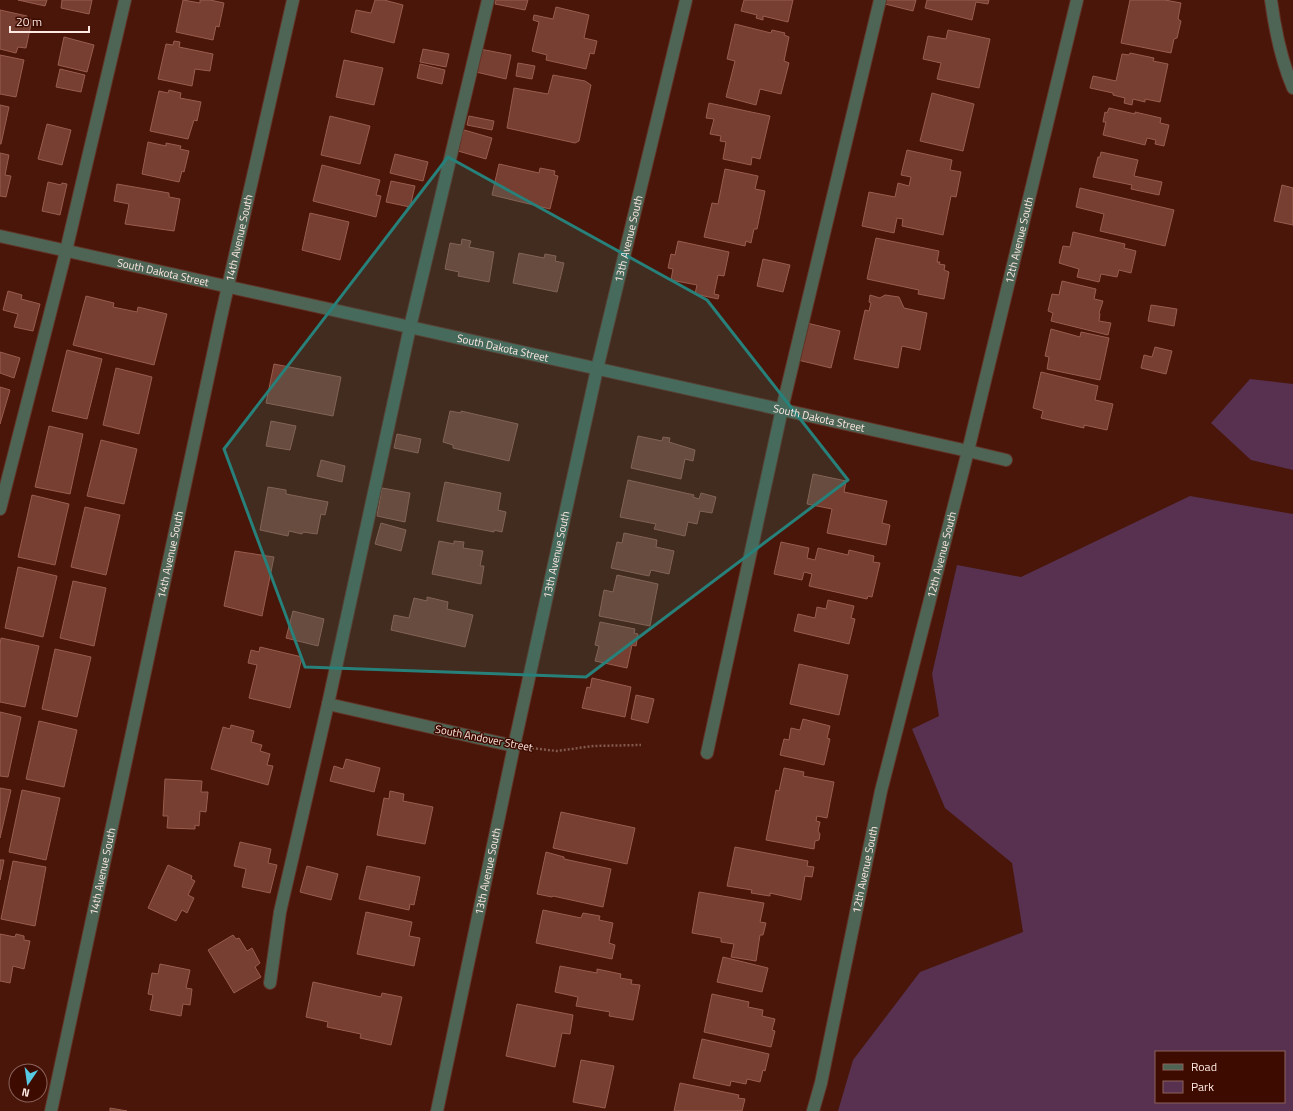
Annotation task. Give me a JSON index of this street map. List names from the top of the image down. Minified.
{"streets":{"street":["14th Avenue South","13th Avenue South","12th Avenue South","South Dakota Street","South Andover Street"]},"crossings":[["14th Avenue South","South Dakota Street"],["13th Avenue South","South Dakota Street"],["13th Avenue South","South Andover Street"],["12th Avenue South","South Dakota Street"]],"legend":["Road","Park"],"scale_bar":"20 m","north":"bottom"}
